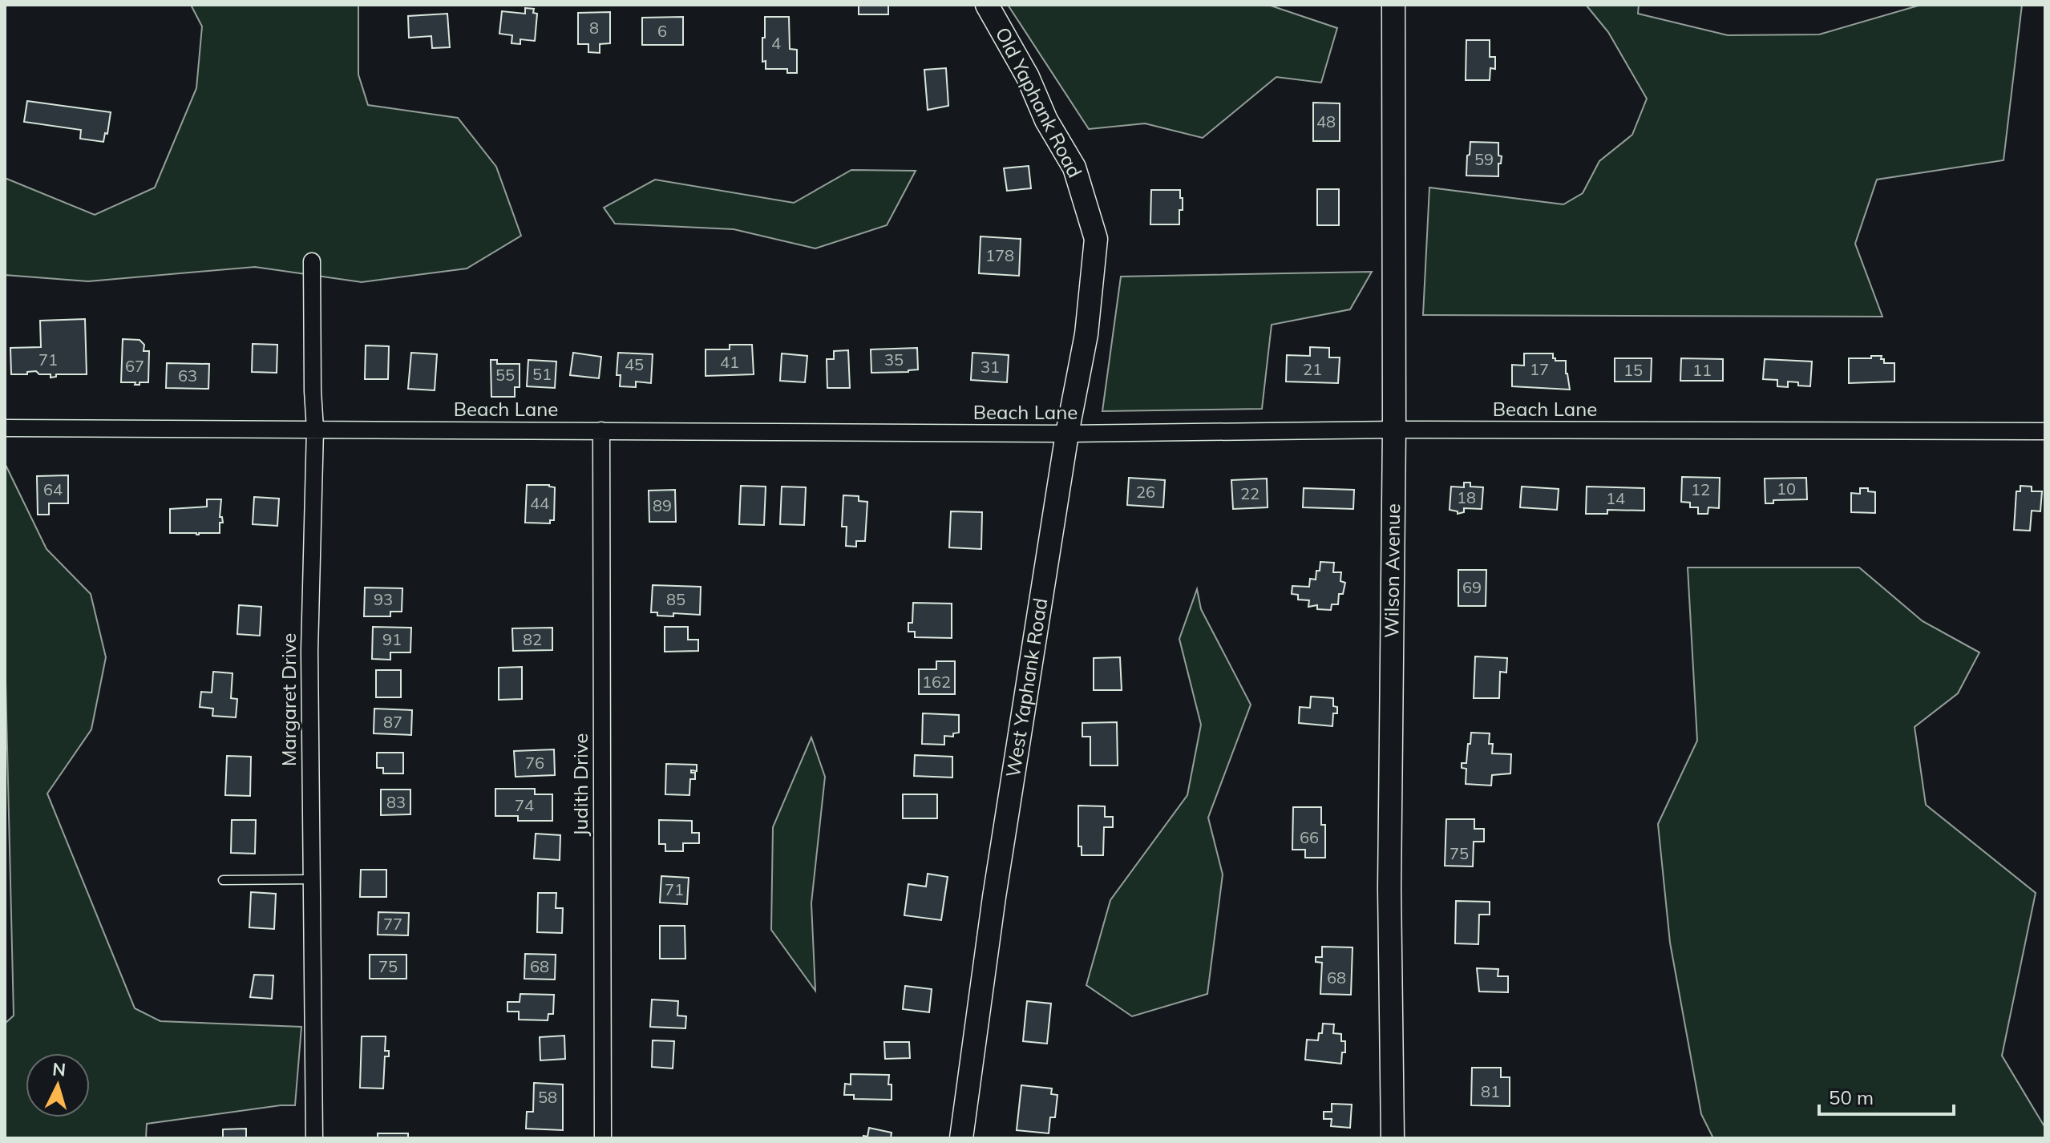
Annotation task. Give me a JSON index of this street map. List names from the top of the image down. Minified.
{"streets":{"street":["Old Yaphank Road","Beach Lane","Wilson Avenue","West Yaphank Road","Margaret Drive","Judith Drive"]},"crossings":[["Old Yaphank Road","West Yaphank Road"],["Beach Lane","Wilson Avenue"],["Beach Lane","West Yaphank Road"],["Beach Lane","Margaret Drive"],["Beach Lane","Judith Drive"]],"house_numbers":["8","6","4","48","59","178","71","35","41","45","67","31","21","17","15","11","51","55","63","10","64","12","26","22","18","14","44","89","69","93","85","91","82","162","87","76","83","74","66","75","71","77","75","68","68","81","58"],"scale_bar":"50 m","north":"top"}
